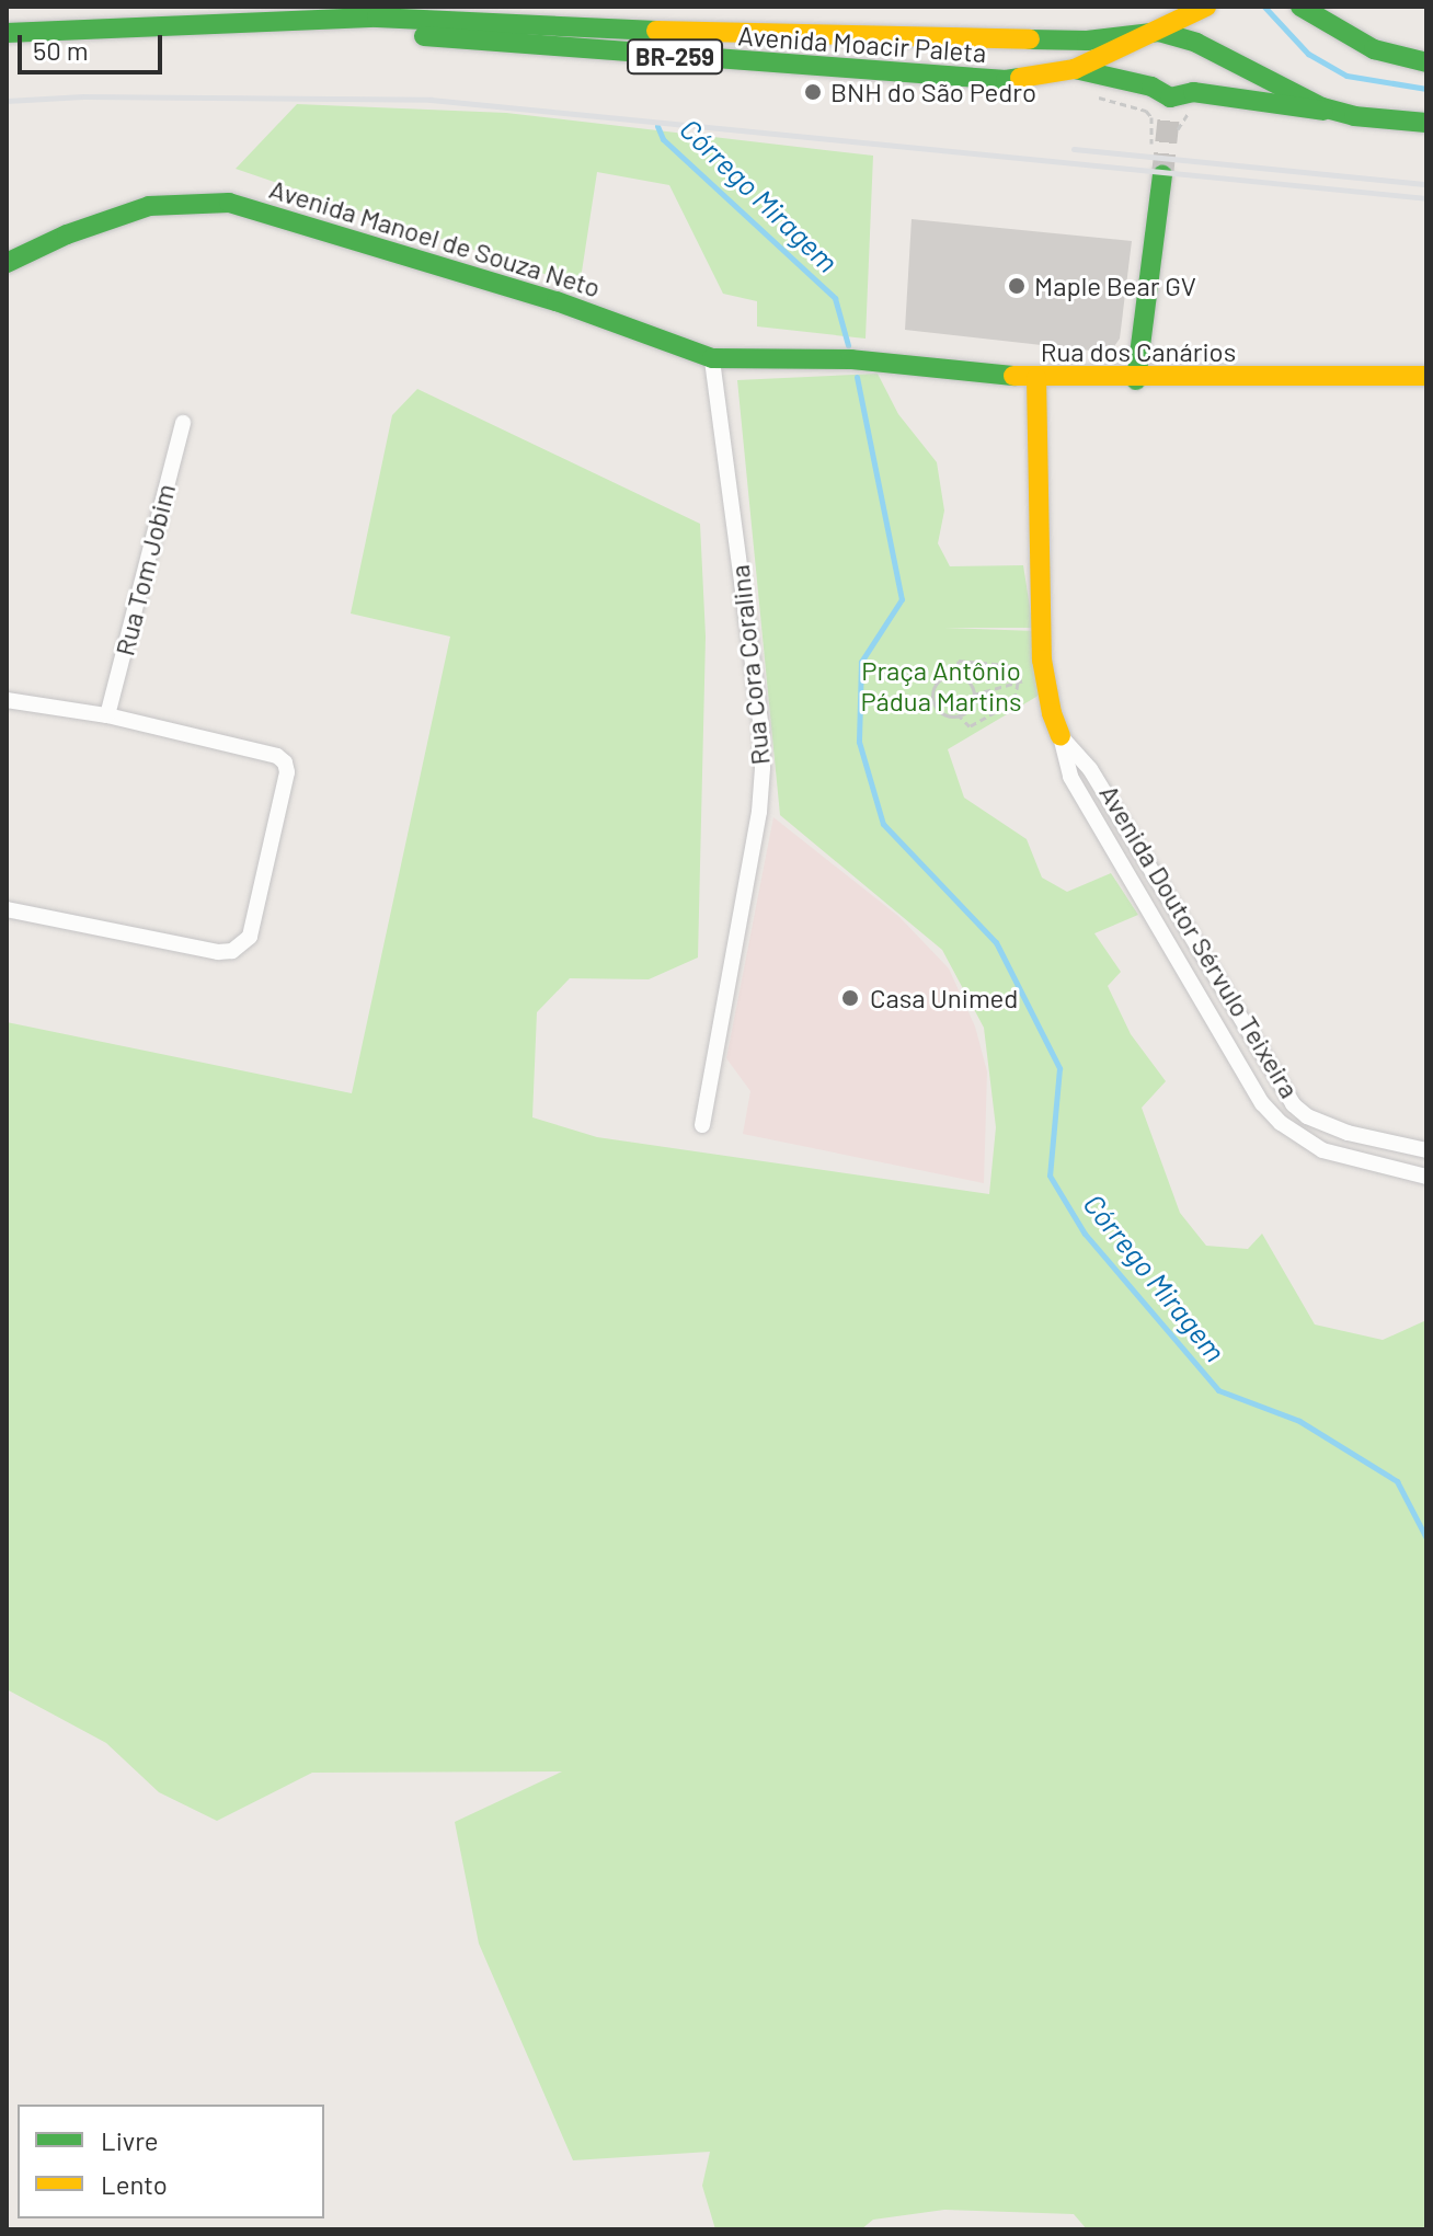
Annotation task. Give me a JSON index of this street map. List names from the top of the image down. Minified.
{"streets":{"main road":["Avenida Moacir Paleta","BR-259","Avenida Manoel de Souza Neto","Rua dos Canários","Avenida Doutor Sérvulo Teixeira"],"street":["Rua Tom Jobim","Rua Cora Coralina"]},"crossings":[["Avenida Manoel de Souza Neto","Rua dos Canários"],["Avenida Manoel de Souza Neto","Rua Cora Coralina"],["Rua dos Canários","Avenida Doutor Sérvulo Teixeira"]],"water":["Córrego Miragem"],"parks":["Praça Antônio Pádua Martins"],"places":["BNH do São Pedro","Maple Bear GV","Casa Unimed"],"legend":["Livre","Lento"],"scale_bar":"50 m"}
